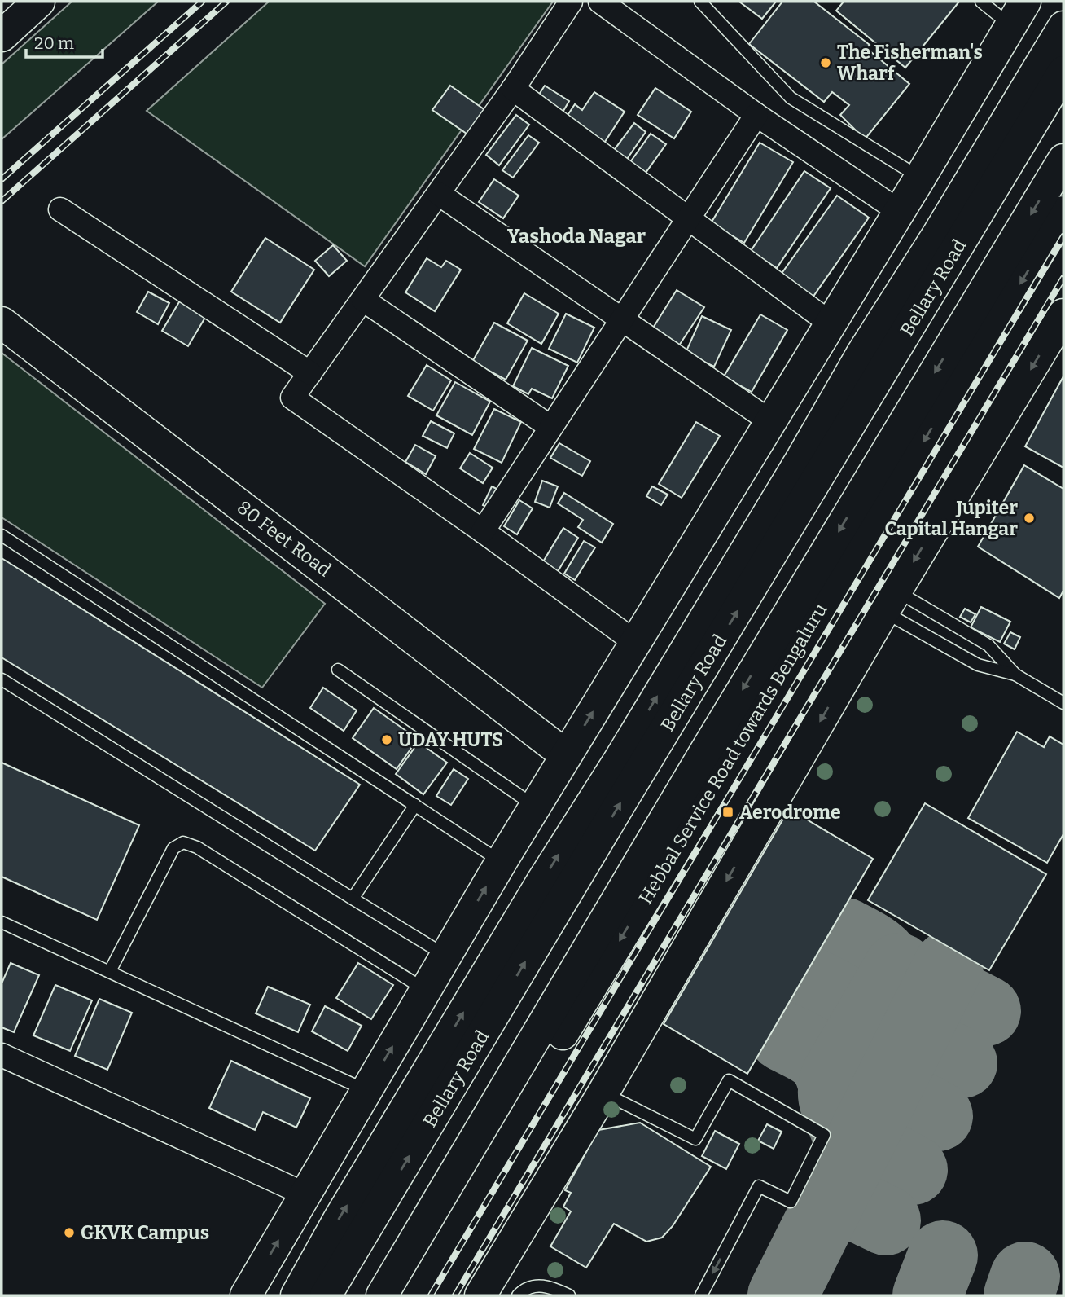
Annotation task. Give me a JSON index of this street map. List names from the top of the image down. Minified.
{"streets":{"main road":["Bellary Road","80 Feet Road","Hebbal Service Road towards Bengaluru"]},"districts":["Yashoda Nagar"],"places":{"other":["The Fisherman's Wharf","Jupiter Capital Hangar","UDAY HUTS","GKVK Campus"],"transit":["Aerodrome"]},"scale_bar":"20 m"}
